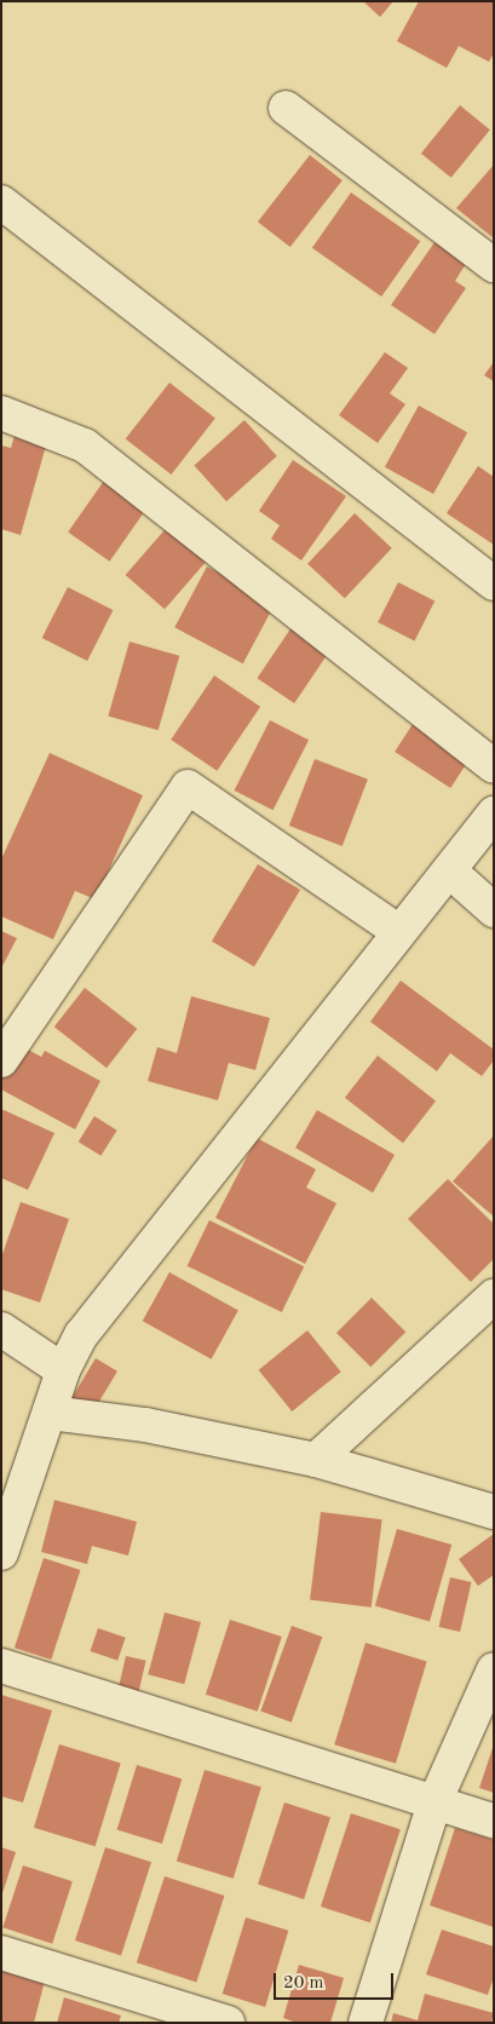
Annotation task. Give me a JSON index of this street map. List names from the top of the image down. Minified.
{"scale_bar":"20 m"}
